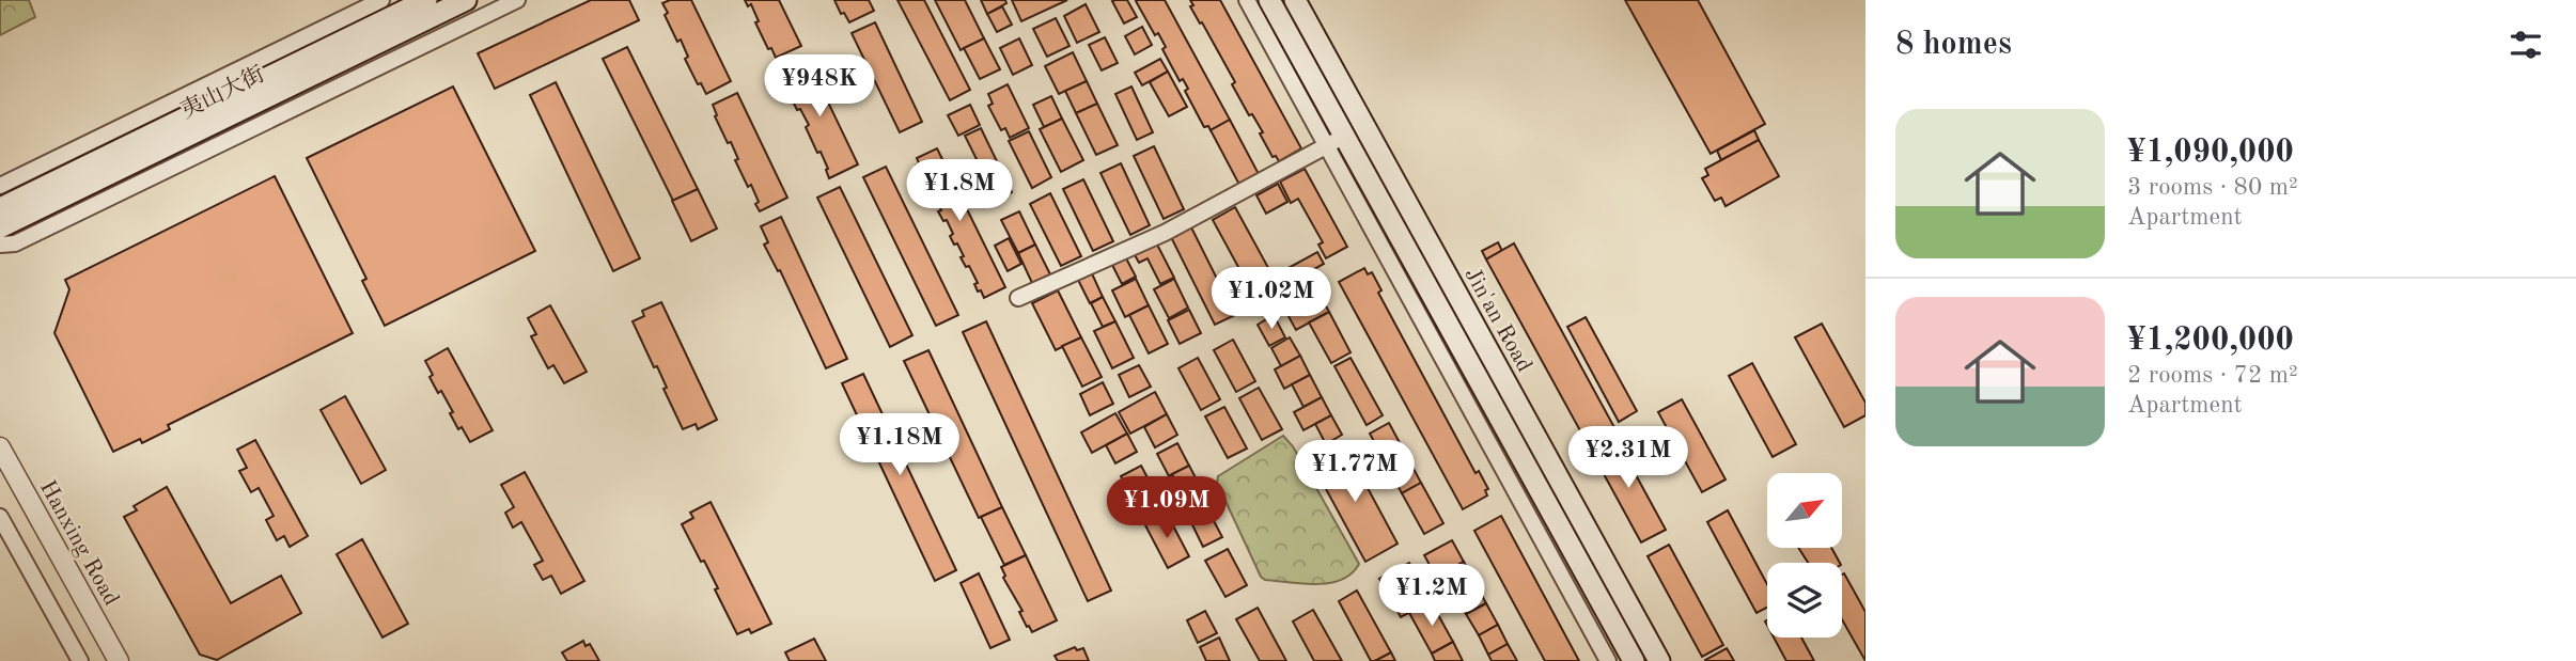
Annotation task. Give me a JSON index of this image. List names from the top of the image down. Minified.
{"streets":{"main road":["夷山大街","Jin'an Road"],"street":["Hanxing Road"]},"north":"top right","page":{"heading":"8 homes","price":["¥948K","¥1.8M","¥1.02M","¥1.18M","¥2.31M","¥1.77M","¥1.09M","¥1.2M"],"list":[{"name":"¥1,090,000","note":"3 rooms · 80 m² · Apartment"},{"name":"¥1,200,000","note":"2 rooms · 72 m² · Apartment"}]}}
